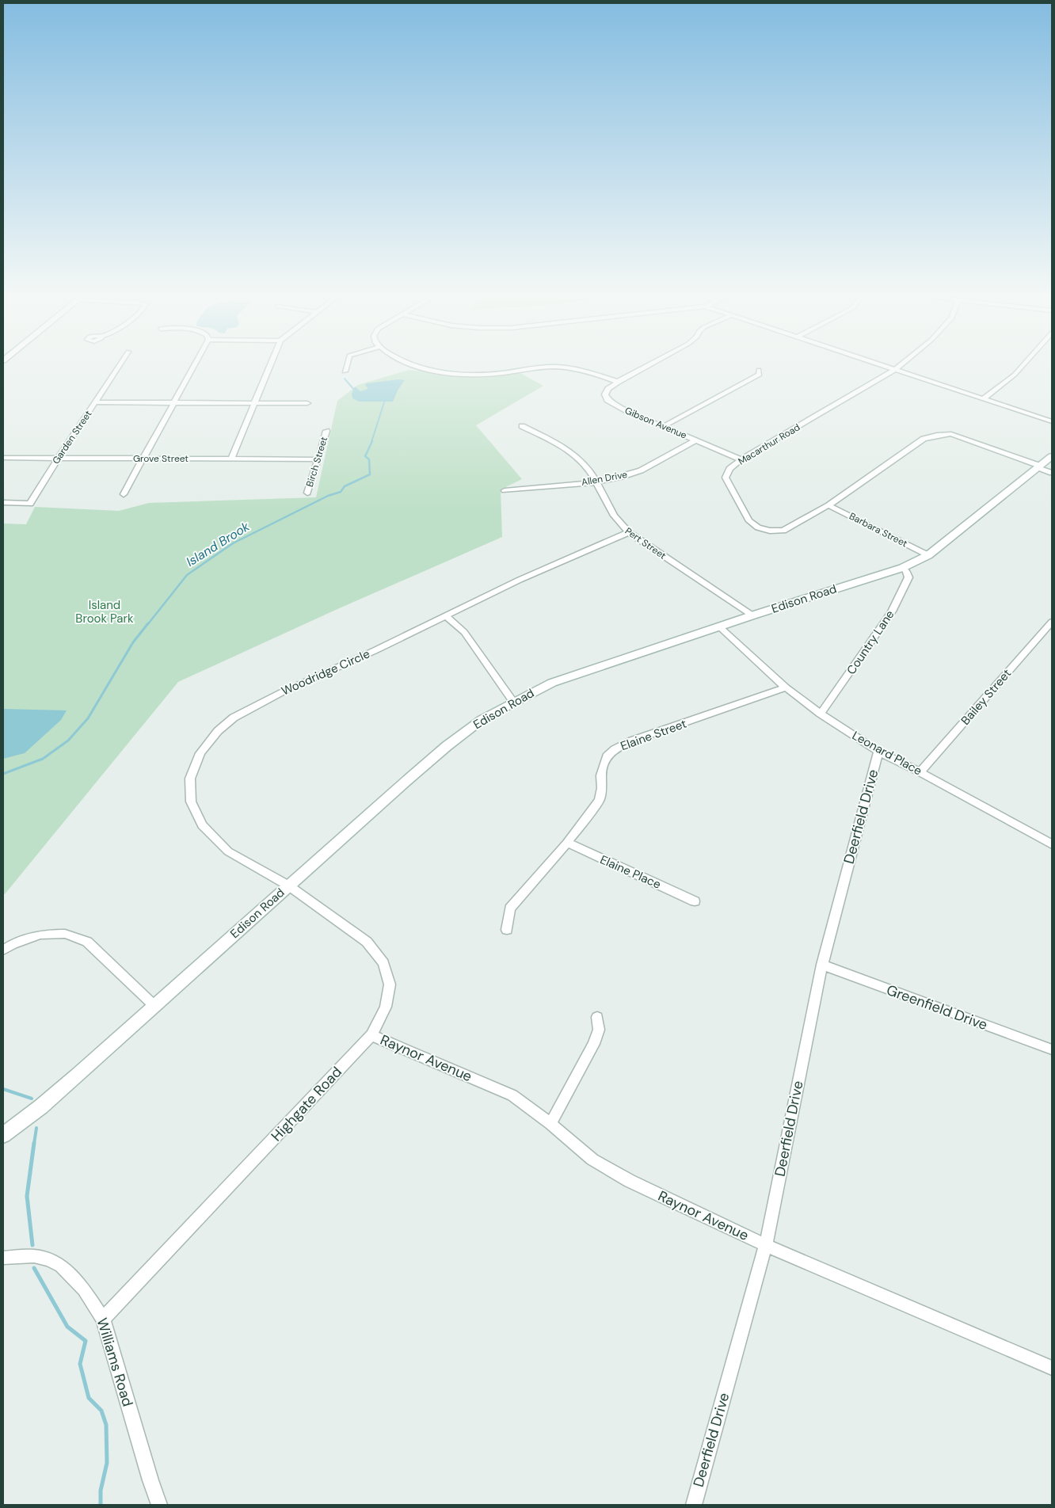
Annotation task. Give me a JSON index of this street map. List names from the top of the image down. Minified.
{"streets":{"street":["Gibson Avenue","Garden Street","Macarthur Road","Grove Street","Birch Street","Allen Drive","Barbara Street","Pert Street","Edison Road","Country Lane","Woodridge Circle","Bailey Street","Elaine Street","Leonard Place","Deerfield Drive","Elaine Place","Greenfield Drive","Raynor Avenue","Highgate Road","Williams Road"]},"crossings":[["Gibson Avenue","Macarthur Road"],["Gibson Avenue","Allen Drive"],["Garden Street","Grove Street"],["Macarthur Road","Barbara Street"],["Macarthur Road","Edison Road"],["Grove Street","Birch Street"],["Allen Drive","Pert Street"],["Barbara Street","Edison Road"],["Pert Street","Edison Road"],["Pert Street","Woodridge Circle"],["Edison Road","Country Lane"],["Edison Road","Woodridge Circle"],["Edison Road","Leonard Place"],["Edison Road","Highgate Road"],["Country Lane","Leonard Place"],["Woodridge Circle","Highgate Road"],["Bailey Street","Leonard Place"],["Elaine Street","Leonard Place"],["Elaine Street","Elaine Place"],["Leonard Place","Deerfield Drive"],["Deerfield Drive","Greenfield Drive"],["Deerfield Drive","Raynor Avenue"],["Raynor Avenue","Highgate Road"],["Highgate Road","Williams Road"]],"water":["Island Brook"],"parks":["Island Brook Park"]}
